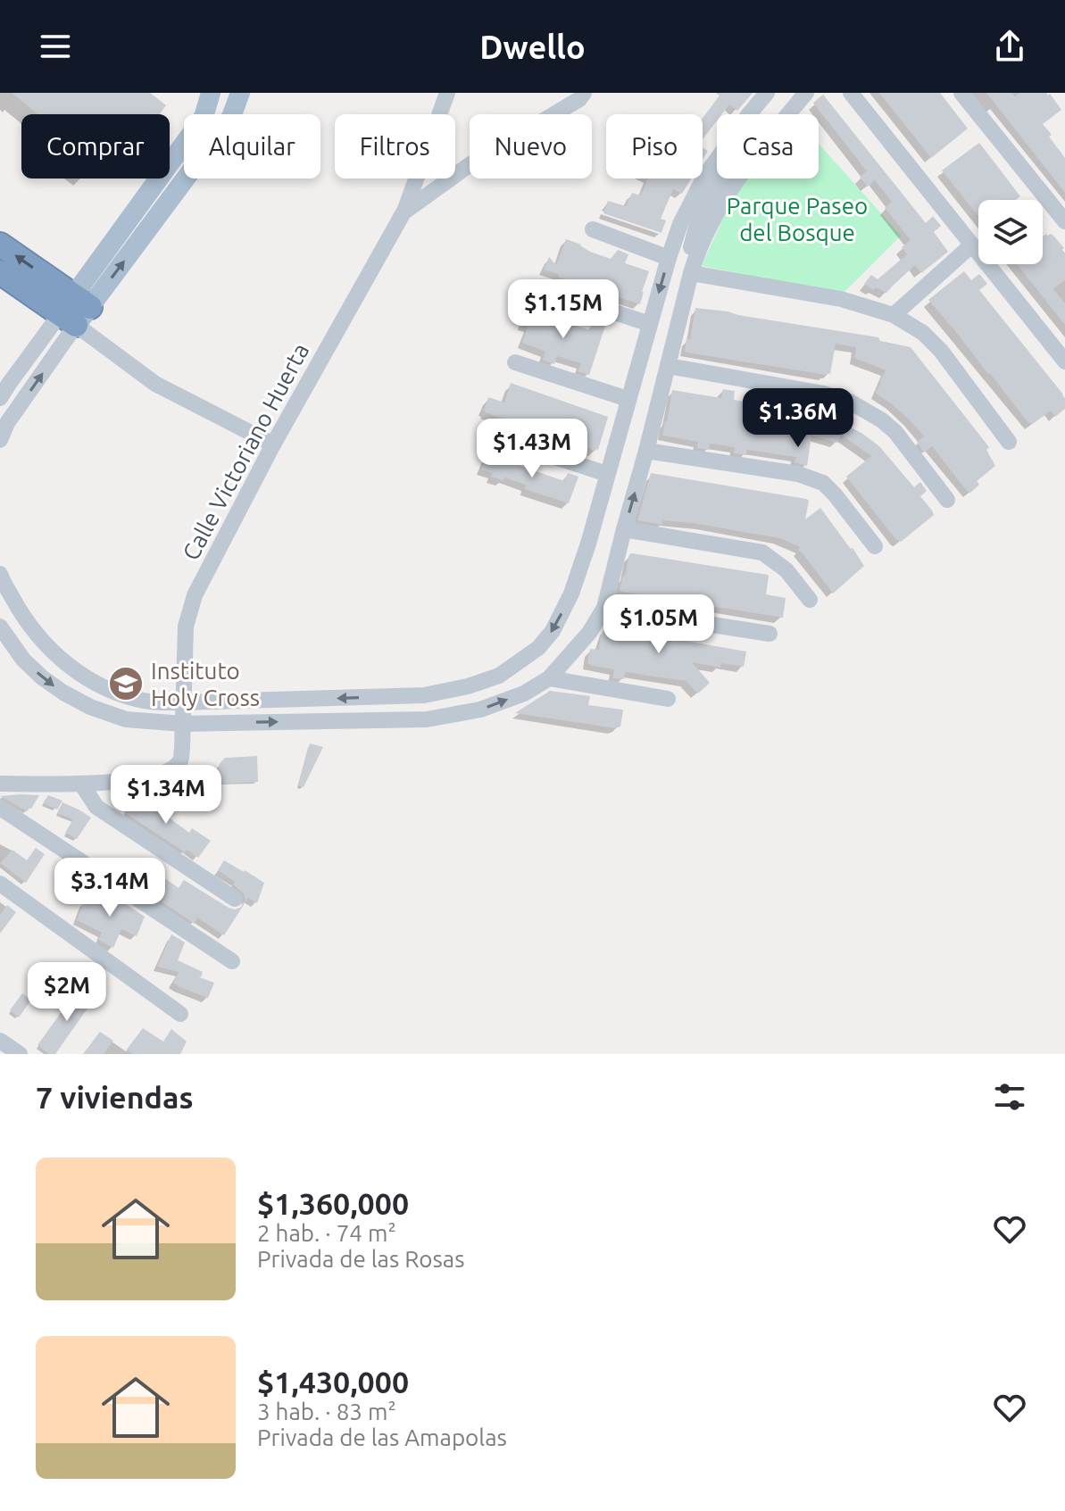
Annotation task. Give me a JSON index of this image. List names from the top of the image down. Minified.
{"streets":{"street":["Calle Victoriano Huerta"]},"parks":["Parque Paseo del Bosque"],"places":{"school or university":["Instituto Holy Cross"]},"page":{"header":"Dwello","chip":["Comprar","Alquilar","Filtros","Nuevo","Piso","Casa"],"price":["$1.15M","$1.36M","$1.43M","$1.05M","$1.34M","$3.14M","$2M"],"heading":"7 viviendas","list":[{"name":"$1,360,000","note":"2 hab. · 74 m² · Privada de las Rosas"},{"name":"$1,430,000","note":"3 hab. · 83 m² · Privada de las Amapolas"}]}}
